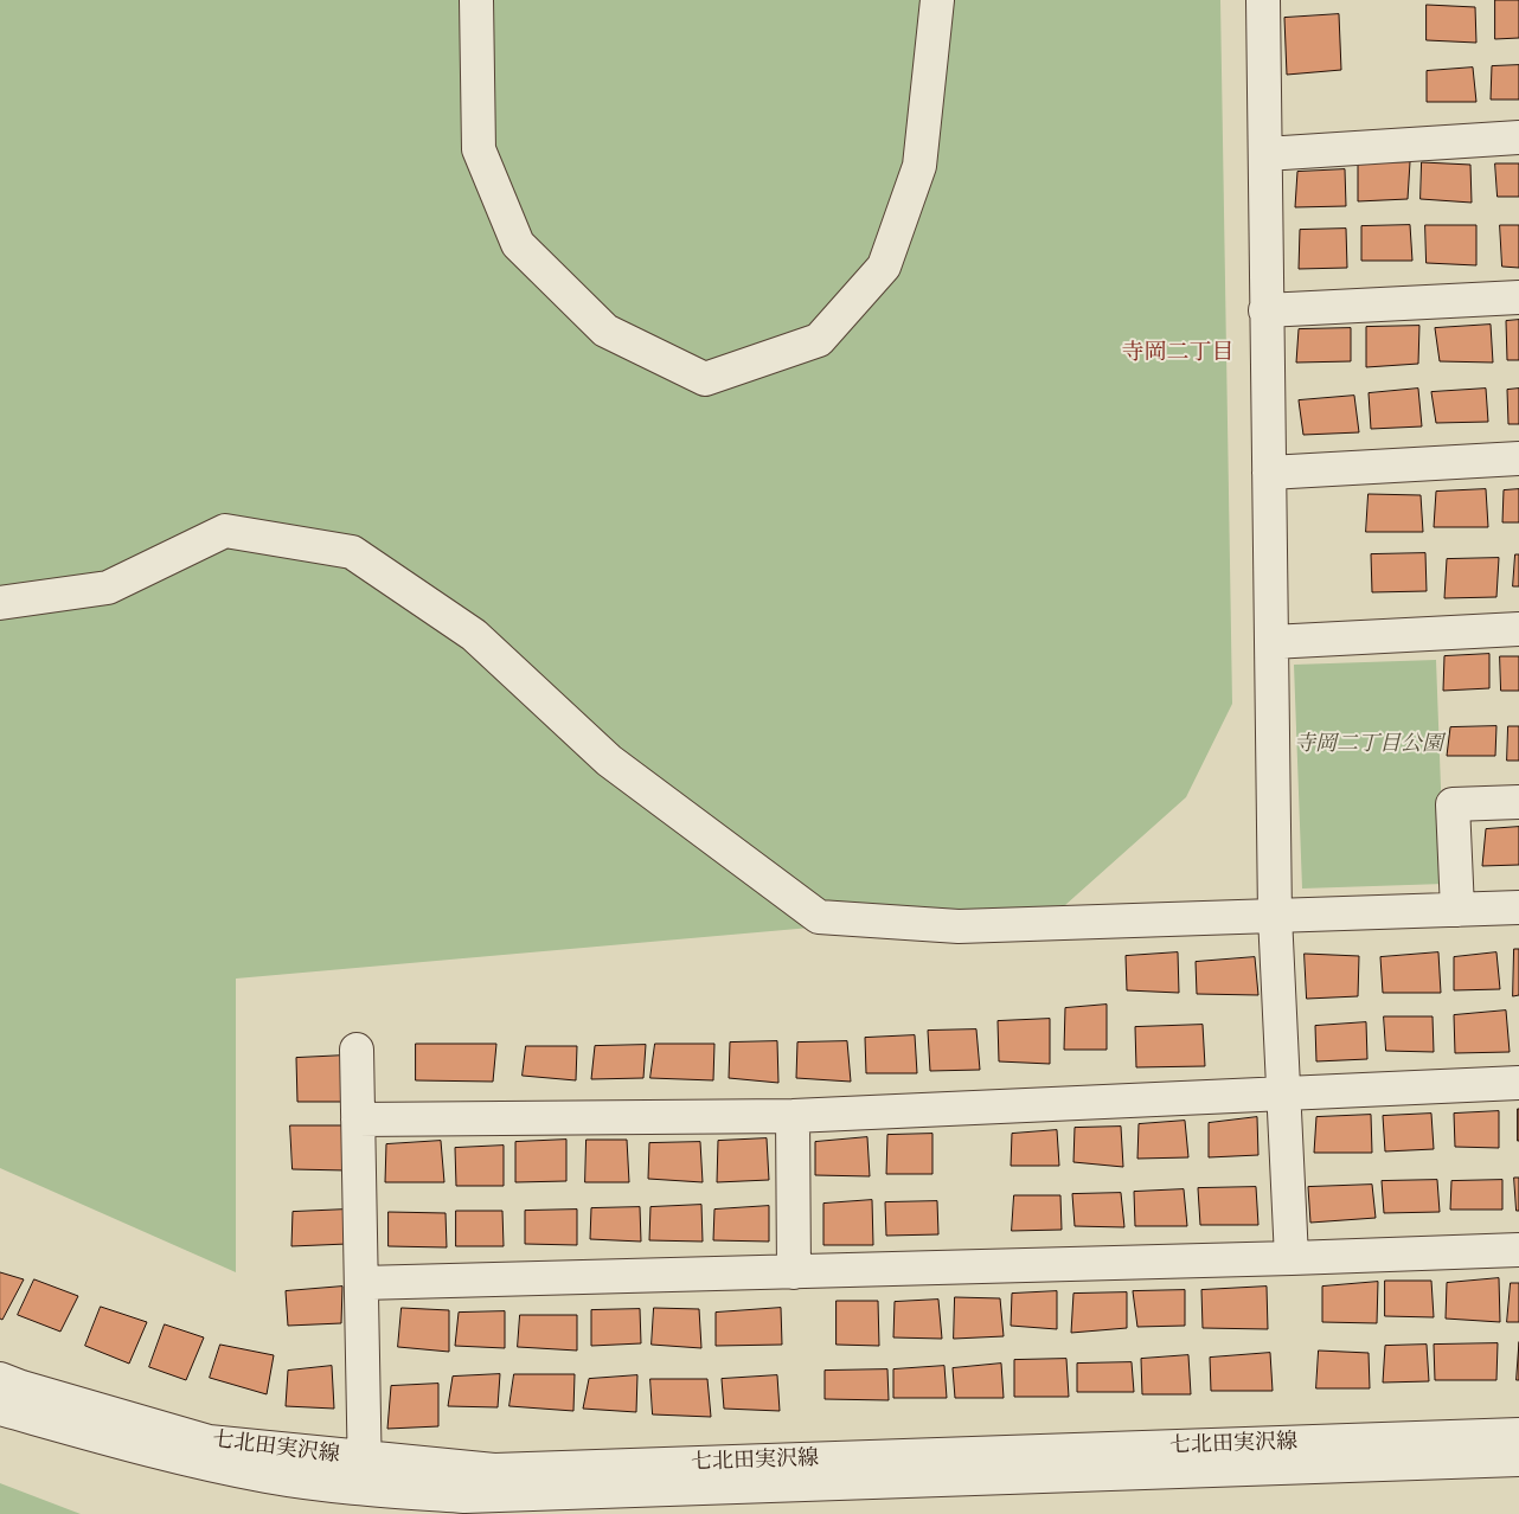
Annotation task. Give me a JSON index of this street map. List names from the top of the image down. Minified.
{"streets":{"street":["七北田実沢線"]},"districts":["寺岡二丁目"],"parks":["寺岡二丁目公園"]}
